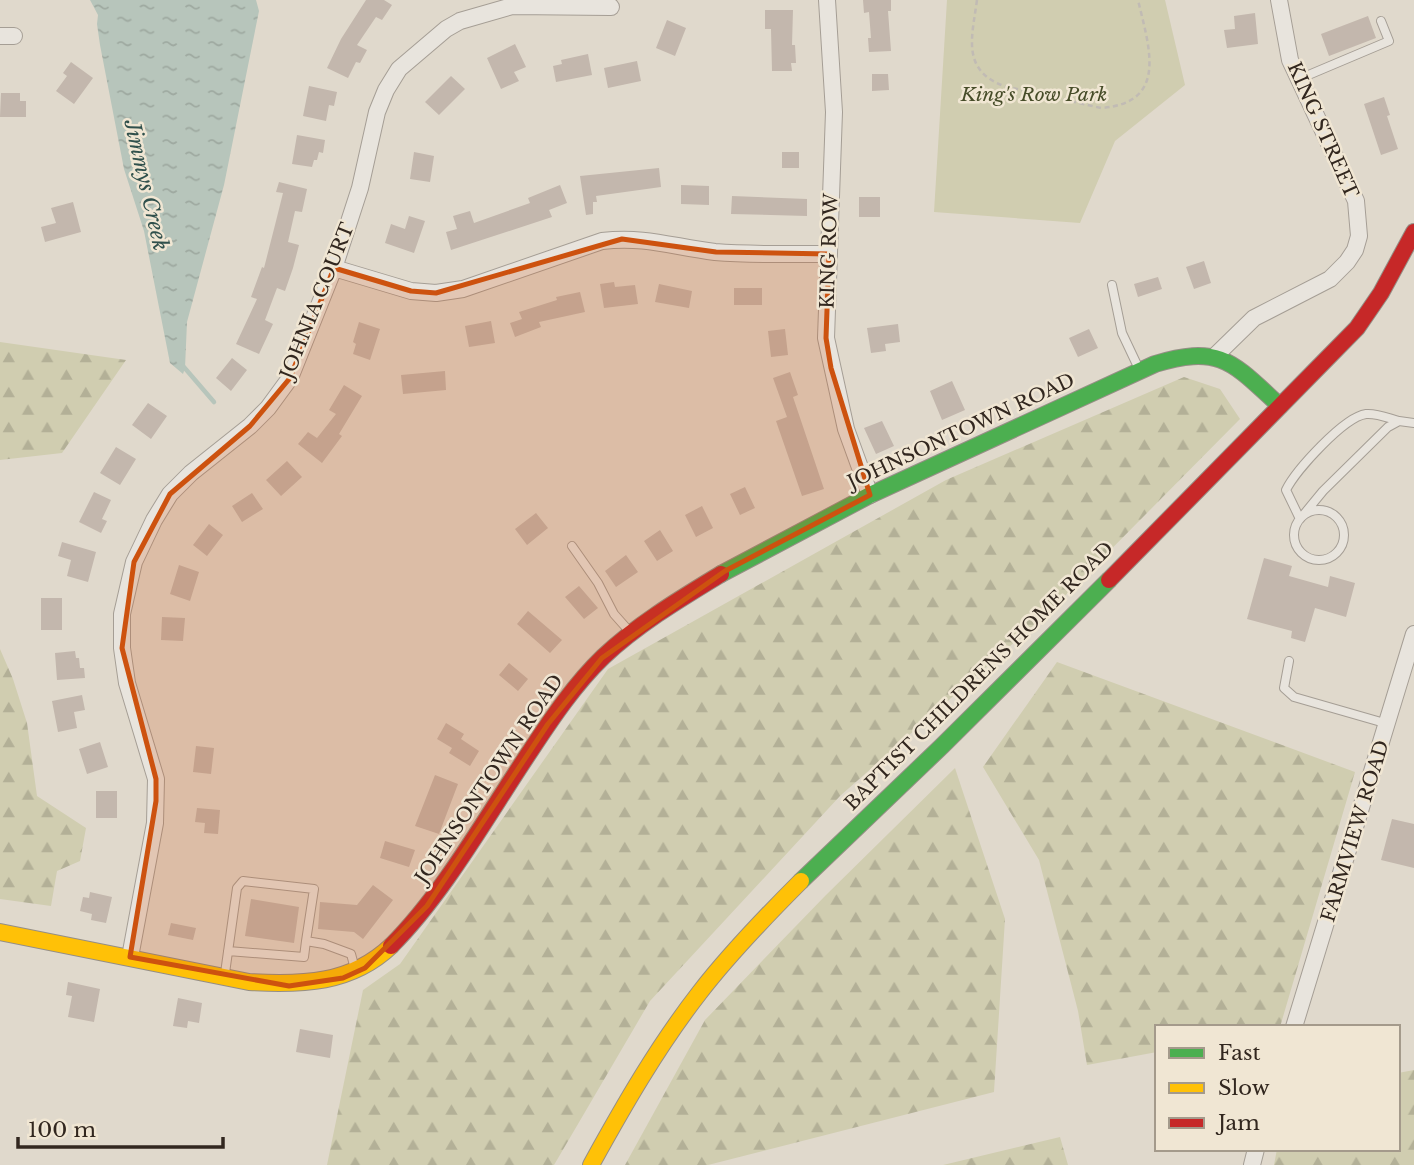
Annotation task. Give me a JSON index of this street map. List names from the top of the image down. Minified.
{"streets":{"street":["KING STREET","KING ROW","JOHNIA COURT","JOHNSONTOWN ROAD","BAPTIST CHILDRENS HOME ROAD","FARMVIEW ROAD"]},"crossings":[["KING STREET","JOHNSONTOWN ROAD"],["KING ROW","JOHNSONTOWN ROAD"],["JOHNIA COURT","JOHNSONTOWN ROAD"]],"water":["Jimmys Creek"],"parks":["King's Row Park"],"legend":["Fast","Slow","Jam"],"scale_bar":"100 m"}
